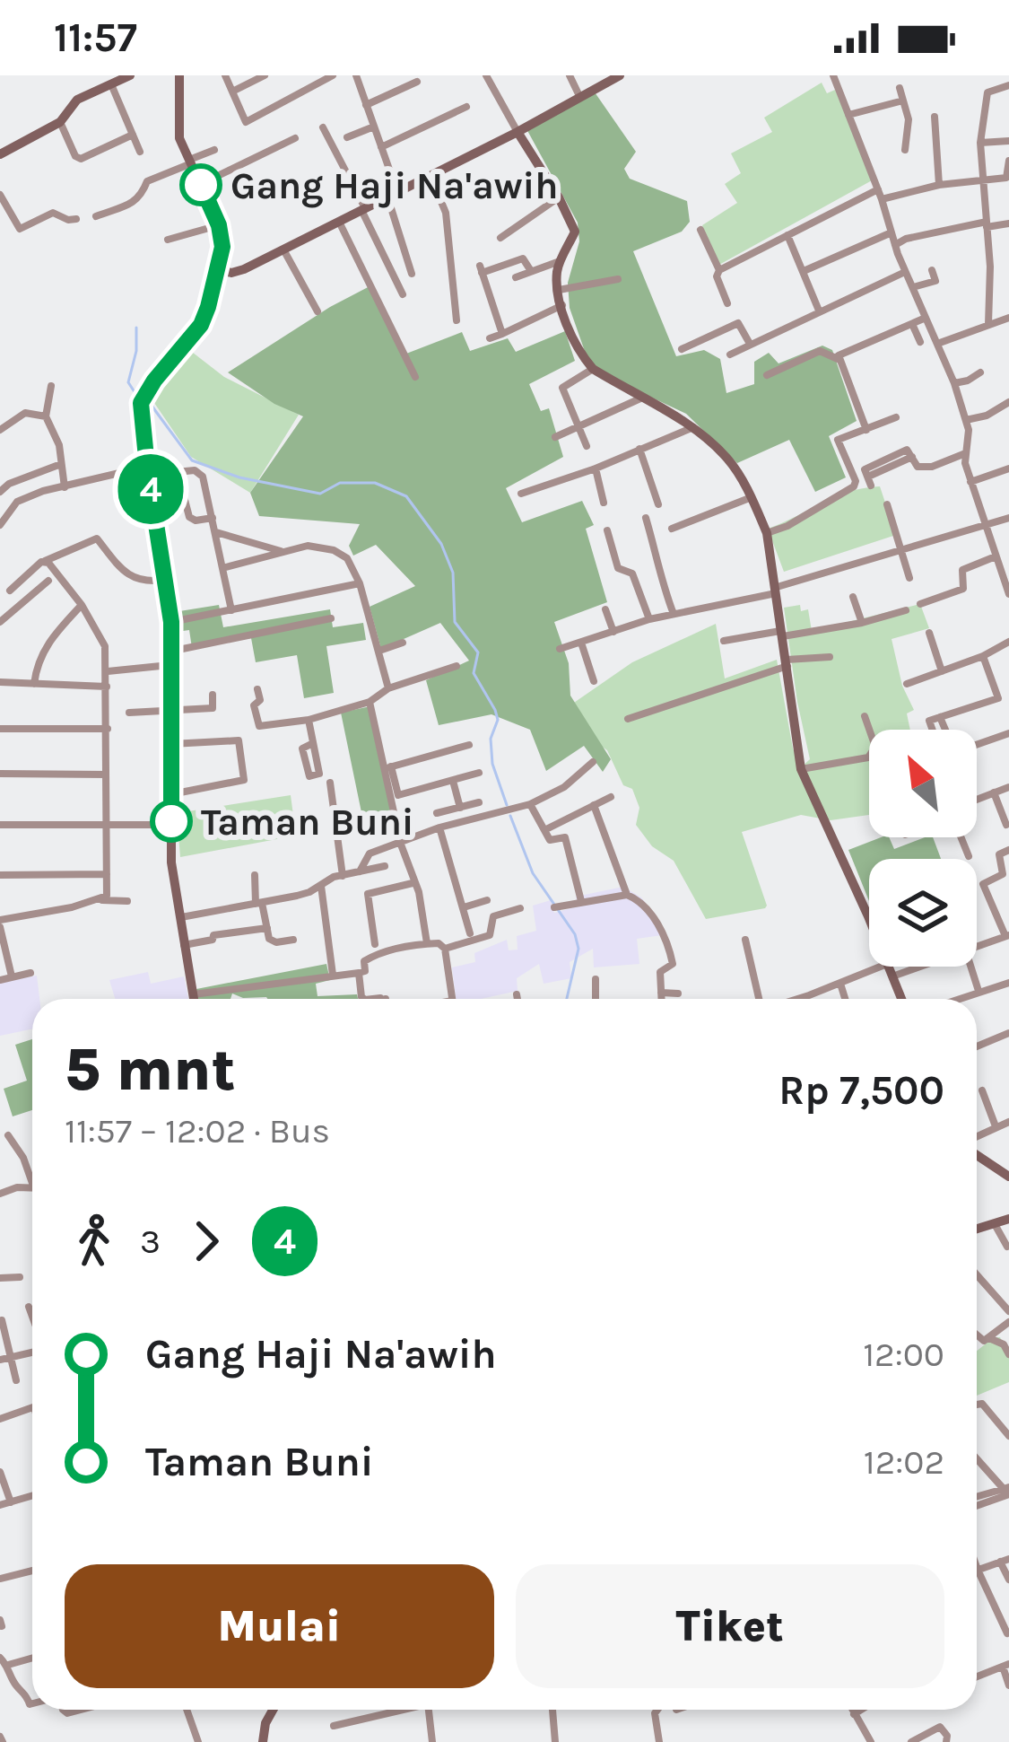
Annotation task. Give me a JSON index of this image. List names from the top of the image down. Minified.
{"places":["Gang Haji Na'awih","Taman Buni"],"lines":["bus line 4"],"north":"top left","page":{"status":"11:57","on_map":"4","heading":["5 mnt","11:57 – 12:02 · Bus","Rp 7,500"],"legs":["3","4"],"list":[{"name":"Gang Haji Na'awih","value":"12:00"},{"name":"Taman Buni","value":"12:02"}],"buttons":["Mulai","Tiket"]}}
